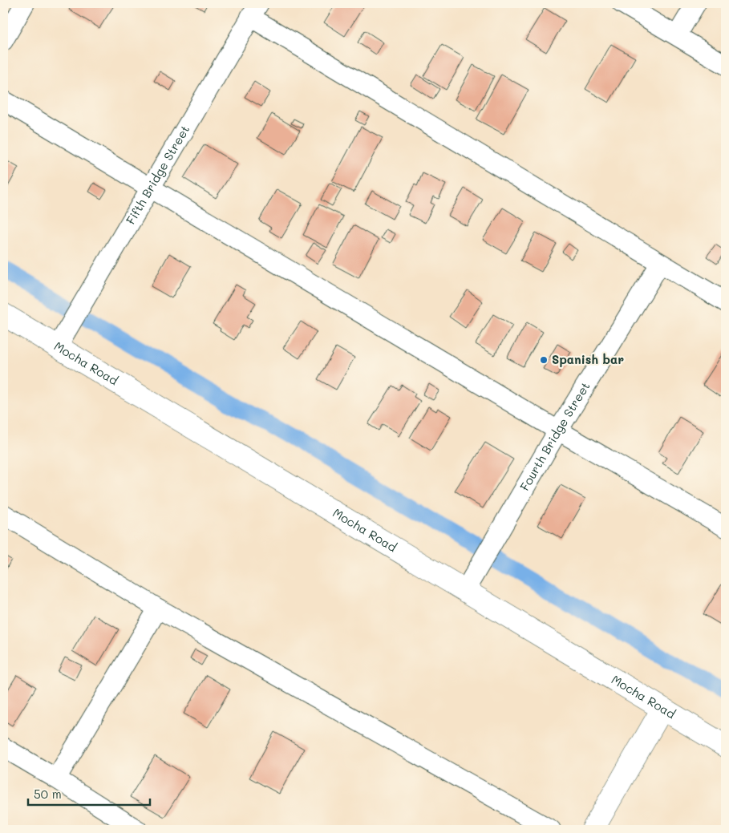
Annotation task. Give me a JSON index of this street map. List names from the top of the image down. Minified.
{"streets":{"street":["Fifth Bridge Street","Mocha Road","Fourth Bridge Street"]},"crossings":[["Fifth Bridge Street","Mocha Road"],["Mocha Road","Fourth Bridge Street"]],"places":["Spanish bar"],"scale_bar":"50 m"}
